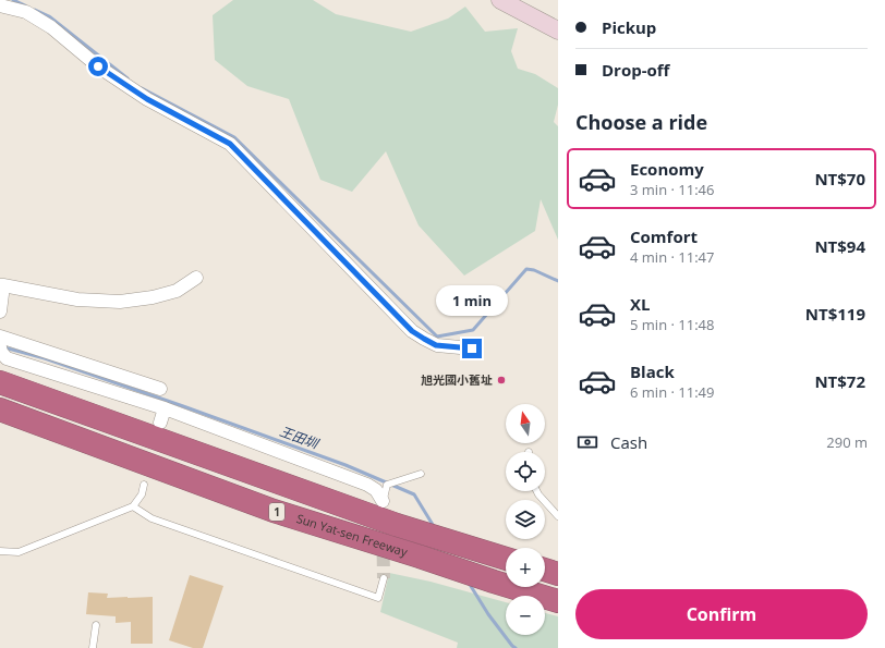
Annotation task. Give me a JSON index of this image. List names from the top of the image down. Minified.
{"streets":{"highway":["1","Sun Yat-sen Freeway"]},"water":["王田圳"],"places":["旭光國小舊址"],"north":"top","page":{"banner":["Pickup","Drop-off"],"heading":"Choose a ride","list":[{"name":"Economy","note":"3 min · 11:46","value":"NT$70"},{"name":"Comfort","note":"4 min · 11:47","value":"NT$94"},{"name":"XL","note":"5 min · 11:48","value":"NT$119"},{"name":"Black","note":"6 min · 11:49","value":"NT$72"}],"bubble":"1 min","map_buttons":["+","−"],"pay":["Cash","290 m"],"buttons":"Confirm"}}
